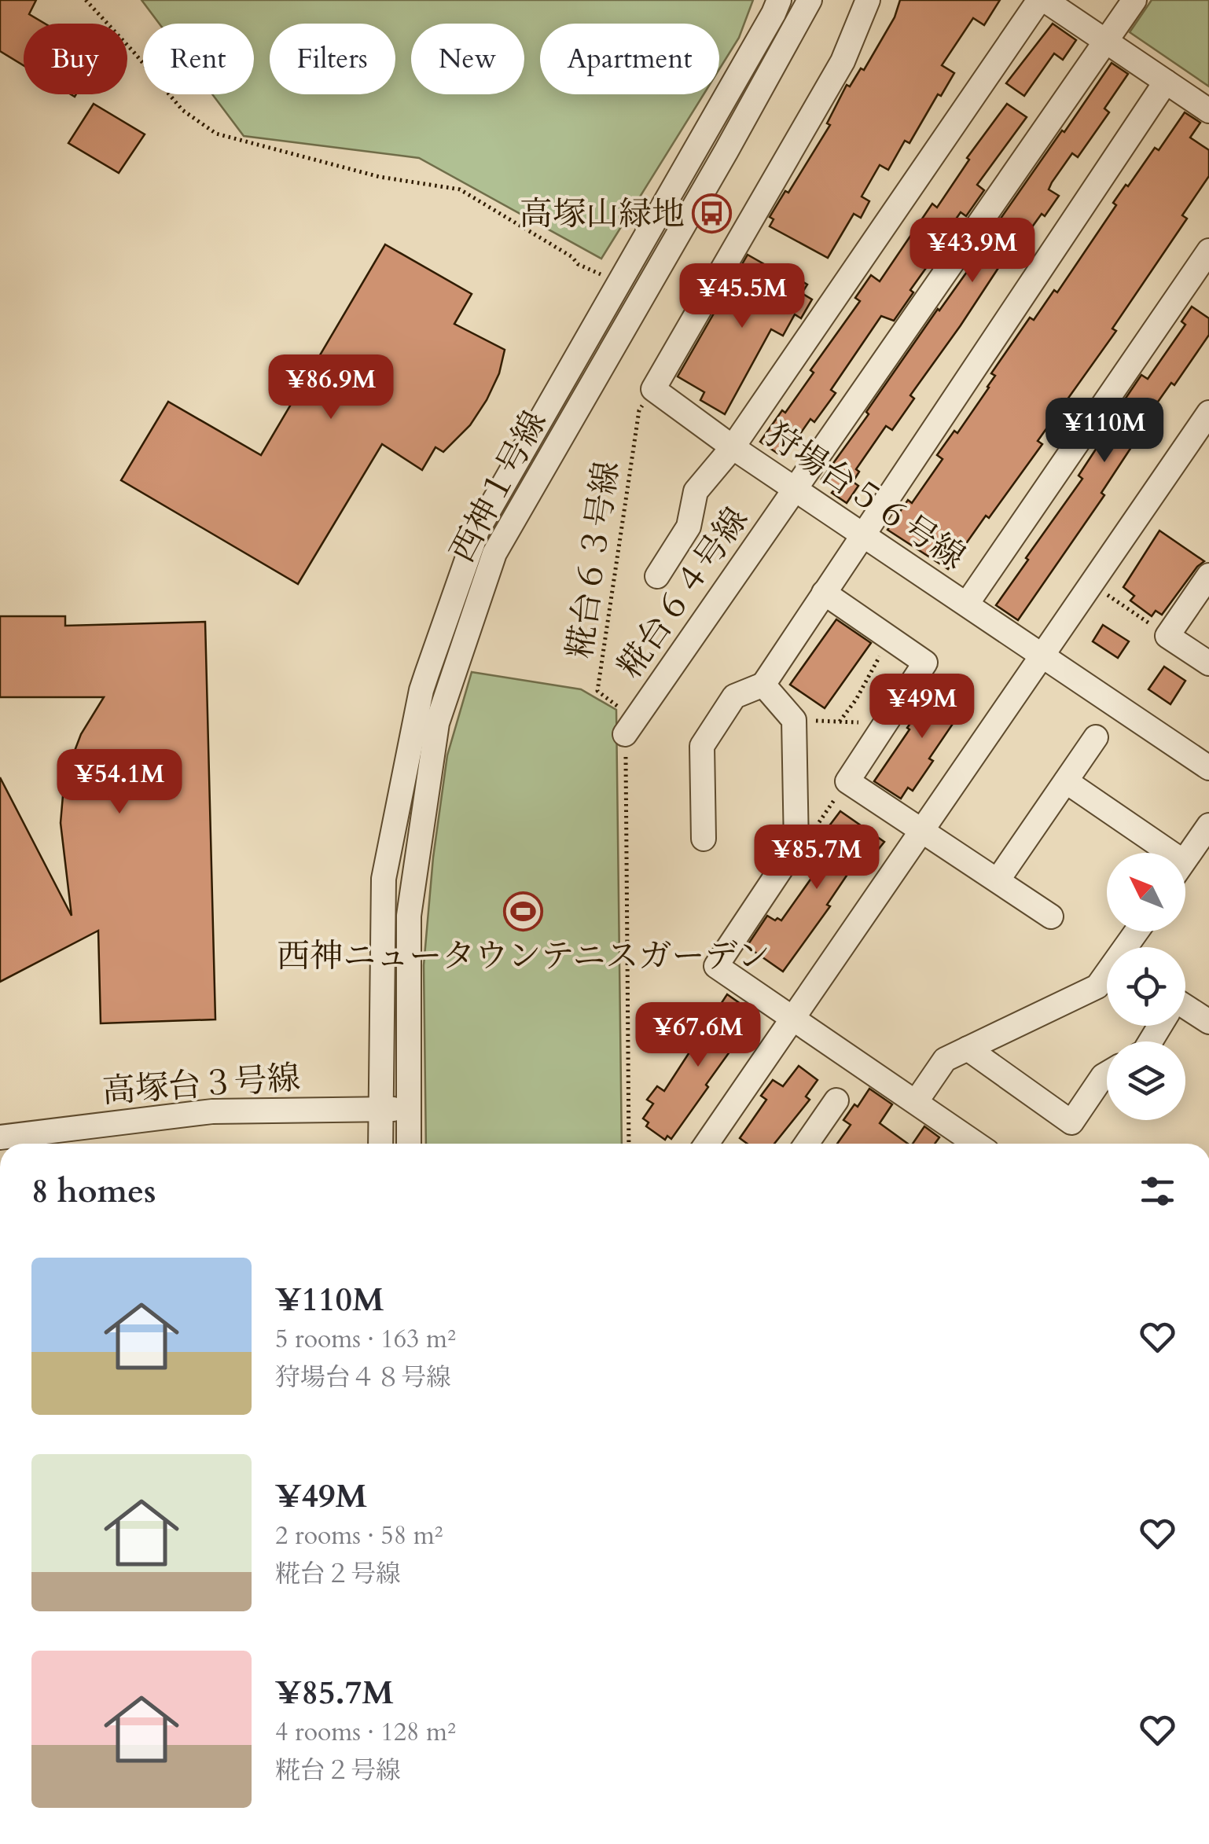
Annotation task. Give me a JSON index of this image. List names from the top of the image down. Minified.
{"streets":{"street":["西神１号線","狩場台５６号線","糀台６４号線","高塚台３号線"],"path":["糀台６３号線"]},"crossings":[["西神１号線","高塚台３号線"],["狩場台５６号線","糀台６３号線"],["狩場台５６号線","糀台６４号線"],["糀台６３号線","糀台６４号線"]],"places":{"bus stop":["高塚山緑地"],"sports":["西神ニュータウンテニスガーデン"]},"north":"top left","page":{"chip":["Buy","Rent","Filters","New","Apartment"],"price":["¥43.9M","¥45.5M","¥86.9M","¥110M","¥49M","¥54.1M","¥85.7M","¥67.6M"],"heading":"8 homes","list":[{"name":"¥110M","note":"5 rooms · 163 m² · 狩場台４８号線"},{"name":"¥49M","note":"2 rooms · 58 m² · 糀台２号線"},{"name":"¥85.7M","note":"4 rooms · 128 m² · 糀台２号線"}]}}
